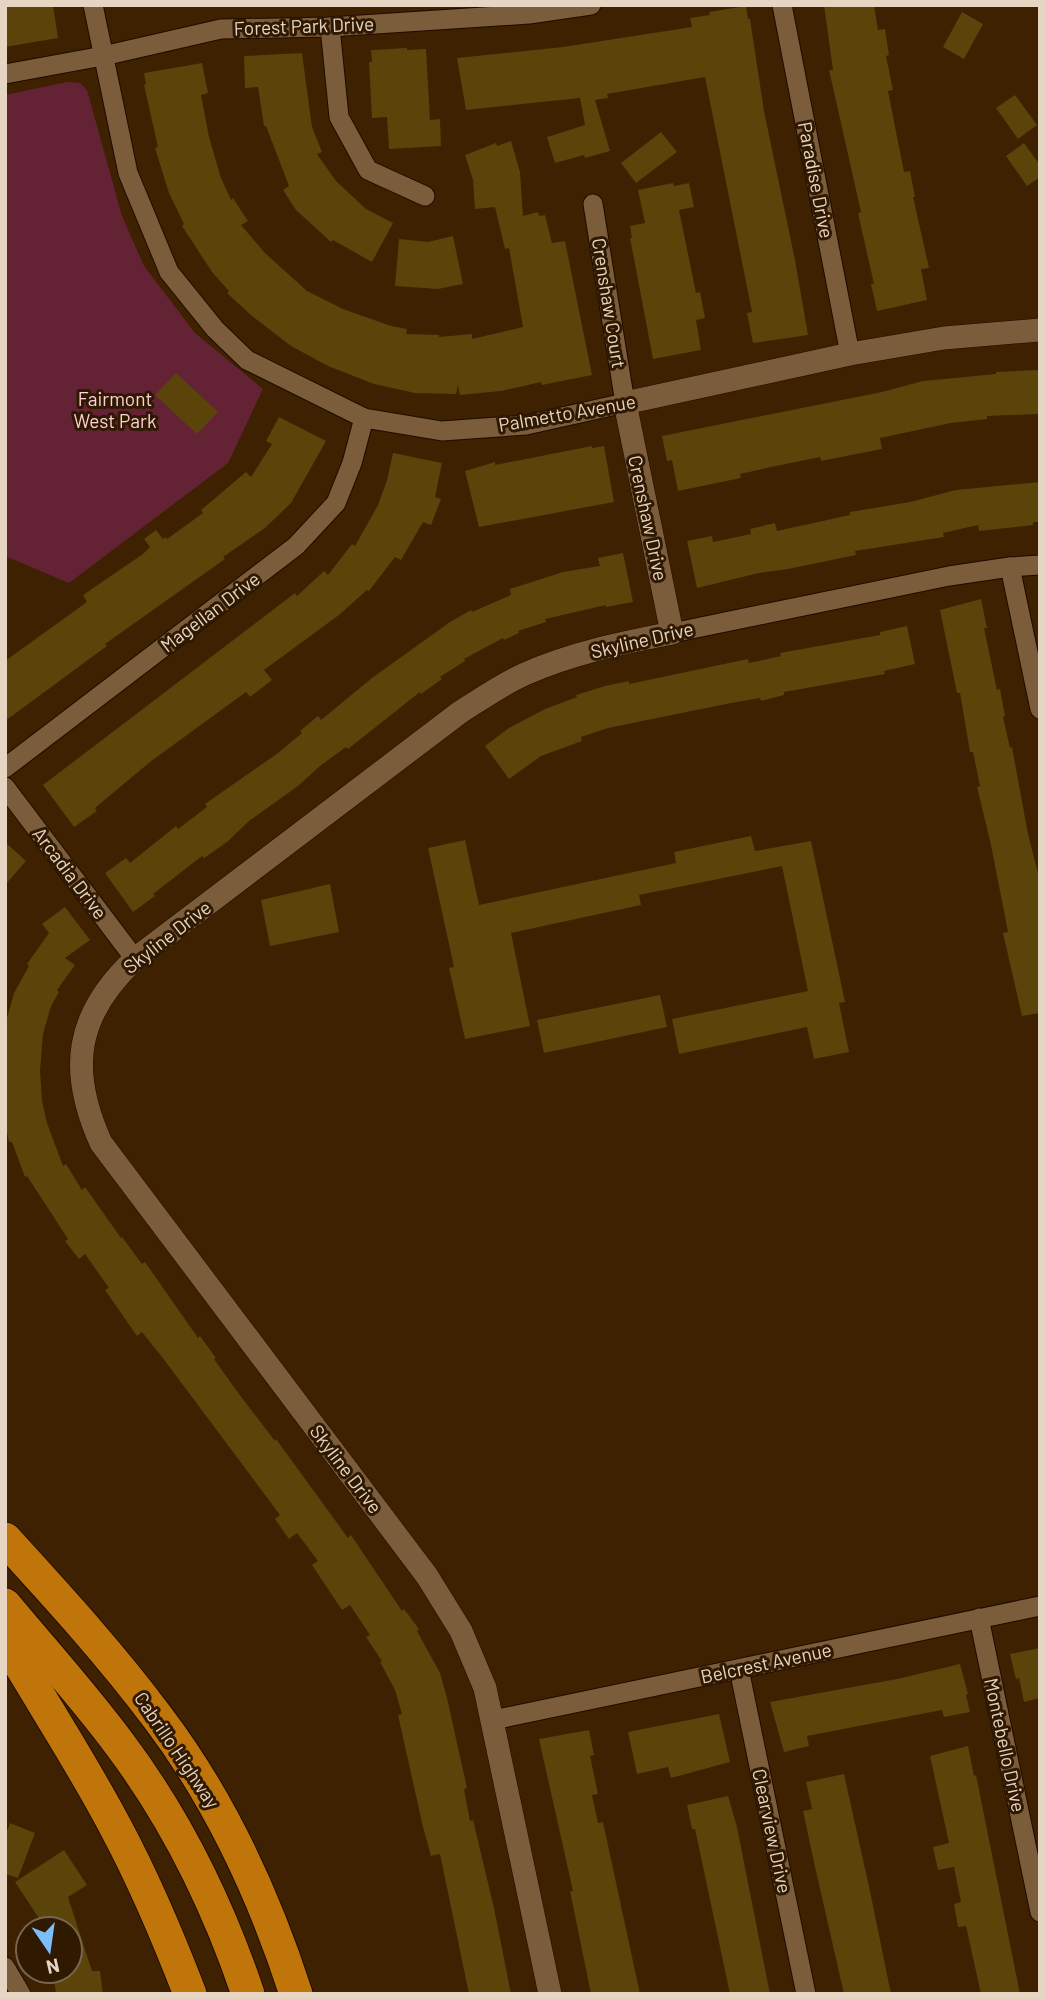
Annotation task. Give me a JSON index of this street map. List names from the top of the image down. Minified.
{"streets":{"highway":["Cabrillo Highway"],"street":["Forest Park Drive","Paradise Drive","Crenshaw Court","Palmetto Avenue","Crenshaw Drive","Magellan Drive","Skyline Drive","Arcadia Drive","Belcrest Avenue","Montebello Drive","Clearview Drive"]},"crossings":[["Forest Park Drive","Palmetto Avenue"],["Paradise Drive","Palmetto Avenue"],["Crenshaw Court","Palmetto Avenue"],["Crenshaw Court","Crenshaw Drive"],["Palmetto Avenue","Crenshaw Drive"],["Palmetto Avenue","Magellan Drive"],["Crenshaw Drive","Skyline Drive"],["Skyline Drive","Arcadia Drive"],["Skyline Drive","Belcrest Avenue"],["Belcrest Avenue","Montebello Drive"],["Belcrest Avenue","Clearview Drive"]],"parks":["Fairmont West Park"],"north":"bottom"}
